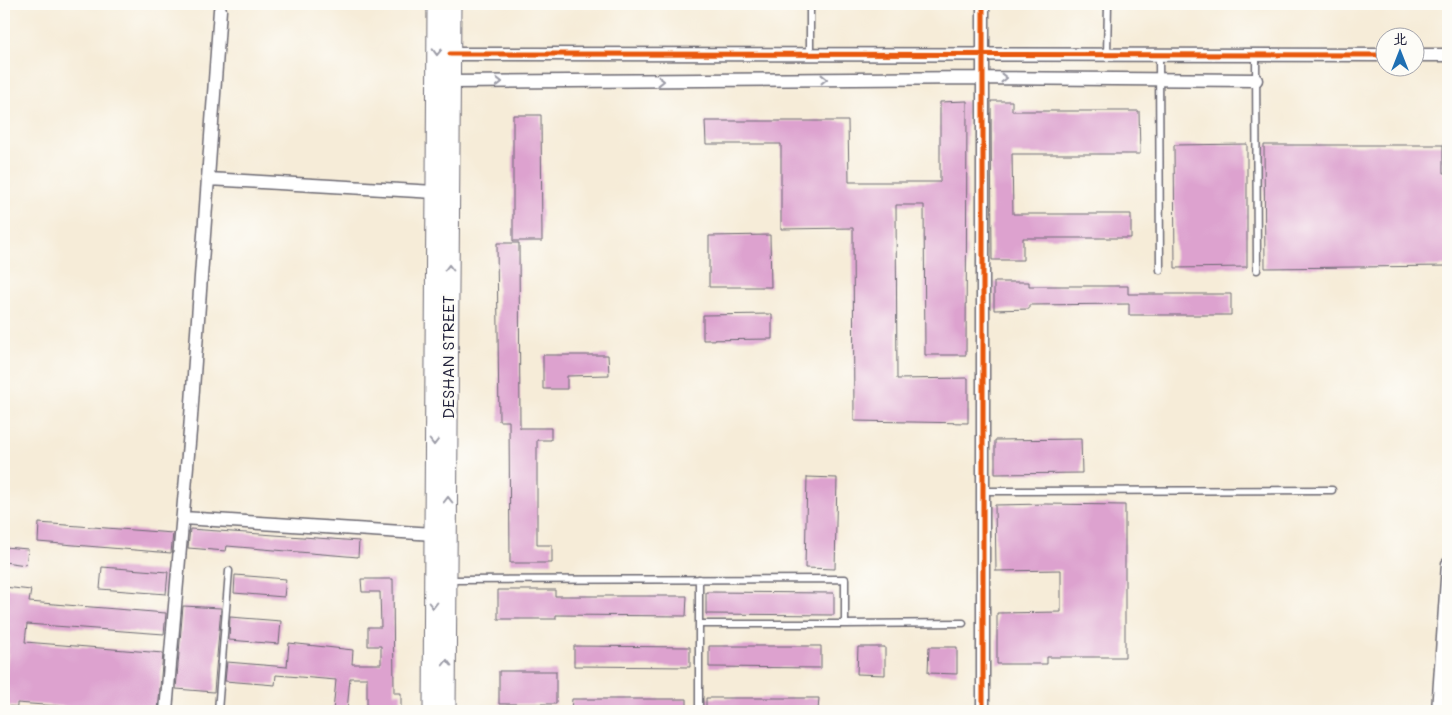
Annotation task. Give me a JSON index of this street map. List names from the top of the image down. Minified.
{"streets":{"main road":["DESHAN STREET"]},"north":"top"}
